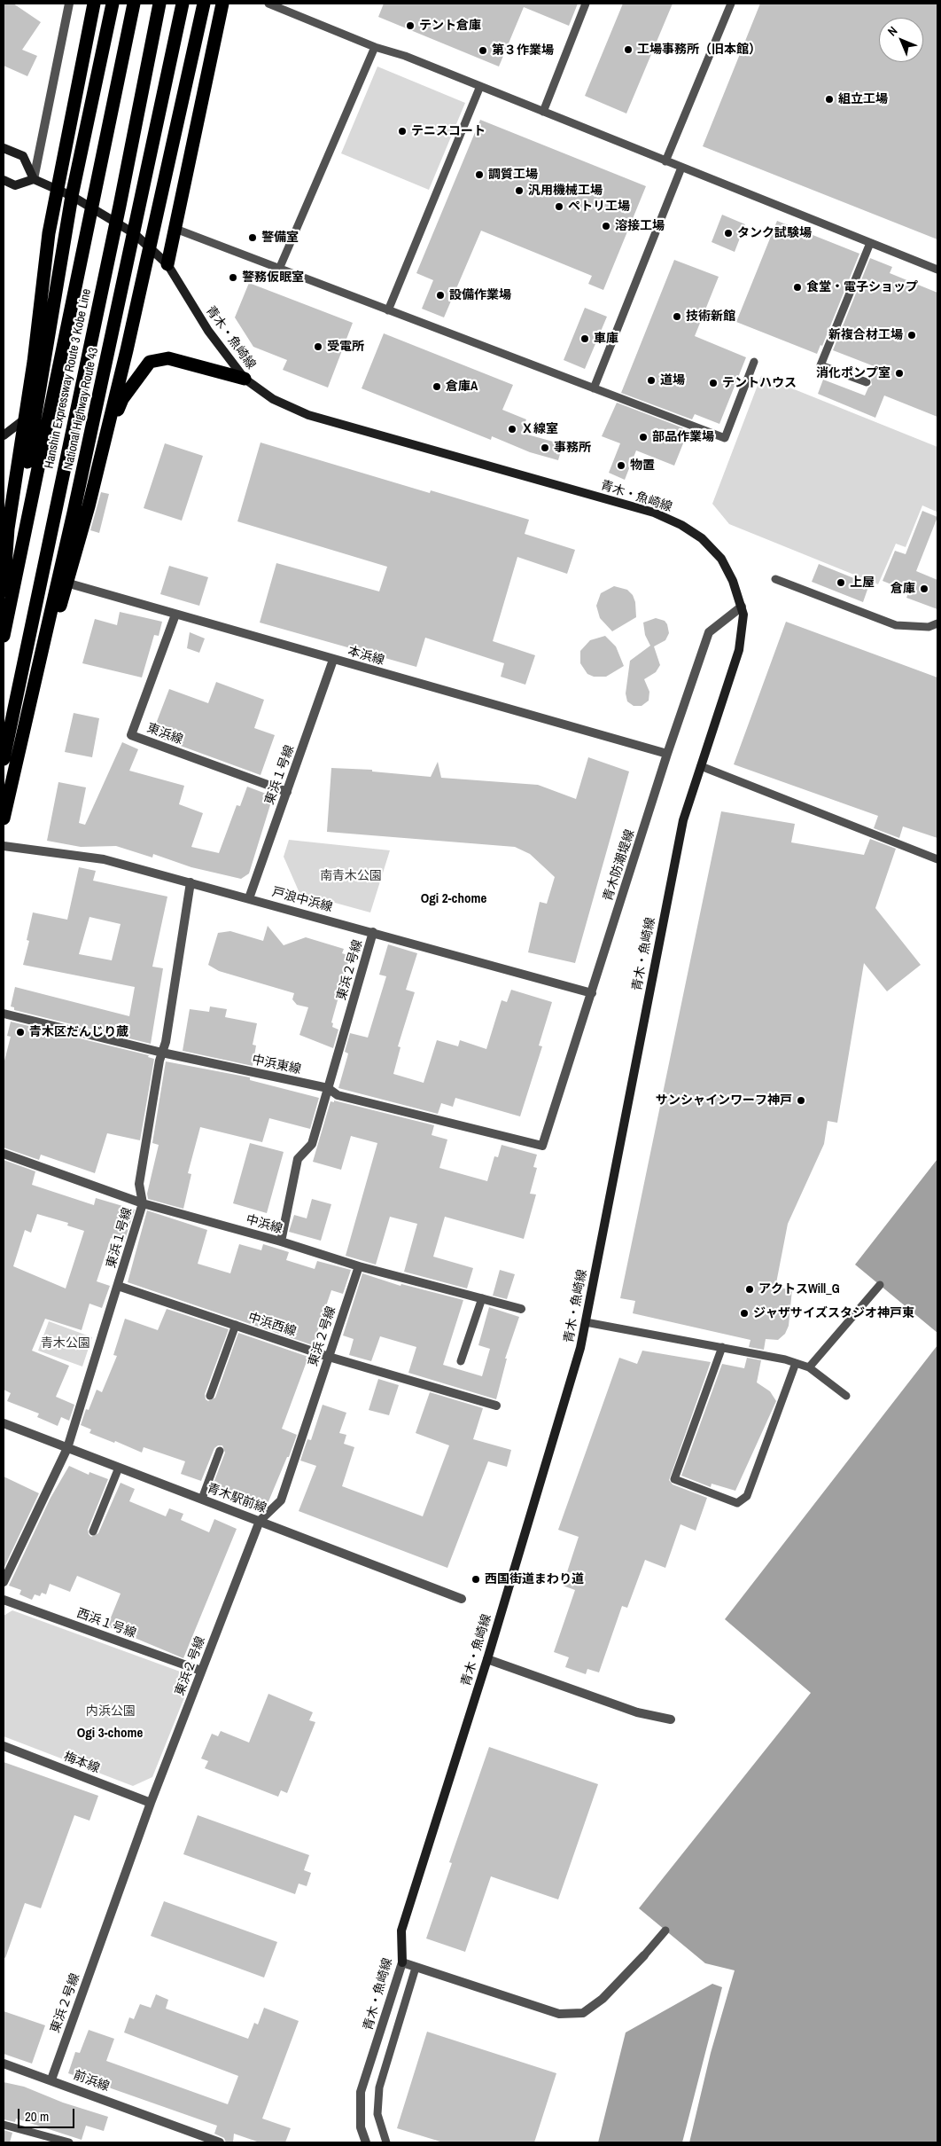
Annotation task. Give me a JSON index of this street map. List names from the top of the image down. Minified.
{"streets":{"highway":["Hanshin Expressway Route 3 Kobe Line","National Highway Route 43"],"street":["青木・魚崎線","本浜線","東浜線","東浜１号線","青木防潮堤線","戸浪中浜線","東浜２号線","中浜東線","中浜線","中浜西線","青木駅前線","西浜１号線","梅本線","前浜線"]},"crossings":[["青木・魚崎線","National Highway Route 43"],["青木・魚崎線","青木防潮堤線"],["National Highway Route 43","本浜線"],["本浜線","東浜線"],["本浜線","東浜１号線"],["本浜線","青木防潮堤線"],["東浜線","東浜１号線"],["東浜１号線","戸浪中浜線"],["東浜１号線","中浜東線"],["東浜１号線","中浜線"],["東浜１号線","中浜西線"],["東浜１号線","青木駅前線"],["青木防潮堤線","戸浪中浜線"],["青木防潮堤線","中浜東線"],["戸浪中浜線","東浜２号線"],["東浜２号線","中浜東線"],["東浜２号線","中浜線"],["東浜２号線","中浜西線"],["東浜２号線","青木駅前線"],["東浜２号線","西浜１号線"],["東浜２号線","梅本線"],["東浜２号線","前浜線"]],"districts":["Ogi 2-chome","Ogi 3-chome"],"parks":["南青木公園","青木公園","内浜公園"],"places":["テント倉庫","工場事務所（旧本館）","第３作業場","組立工場","テニスコート","調質工場","汎用機械工場","ペトリ工場","溶接工場","タンク試験場","警備室","警務仮眠室","食堂・電子ショップ","設備作業場","技術新館","新複合材工場","車庫","受電所","消化ポンプ室","道場","テントハウス","倉庫A","Ｘ線室","部品作業場","事務所","物置","上屋","倉庫","青木区だんじり蔵","サンシャインワーフ神戸","アクトスWill_G","ジャザサイズスタジオ神戸東","西国街道まわり道"],"scale_bar":"20 m","north":"top left"}
